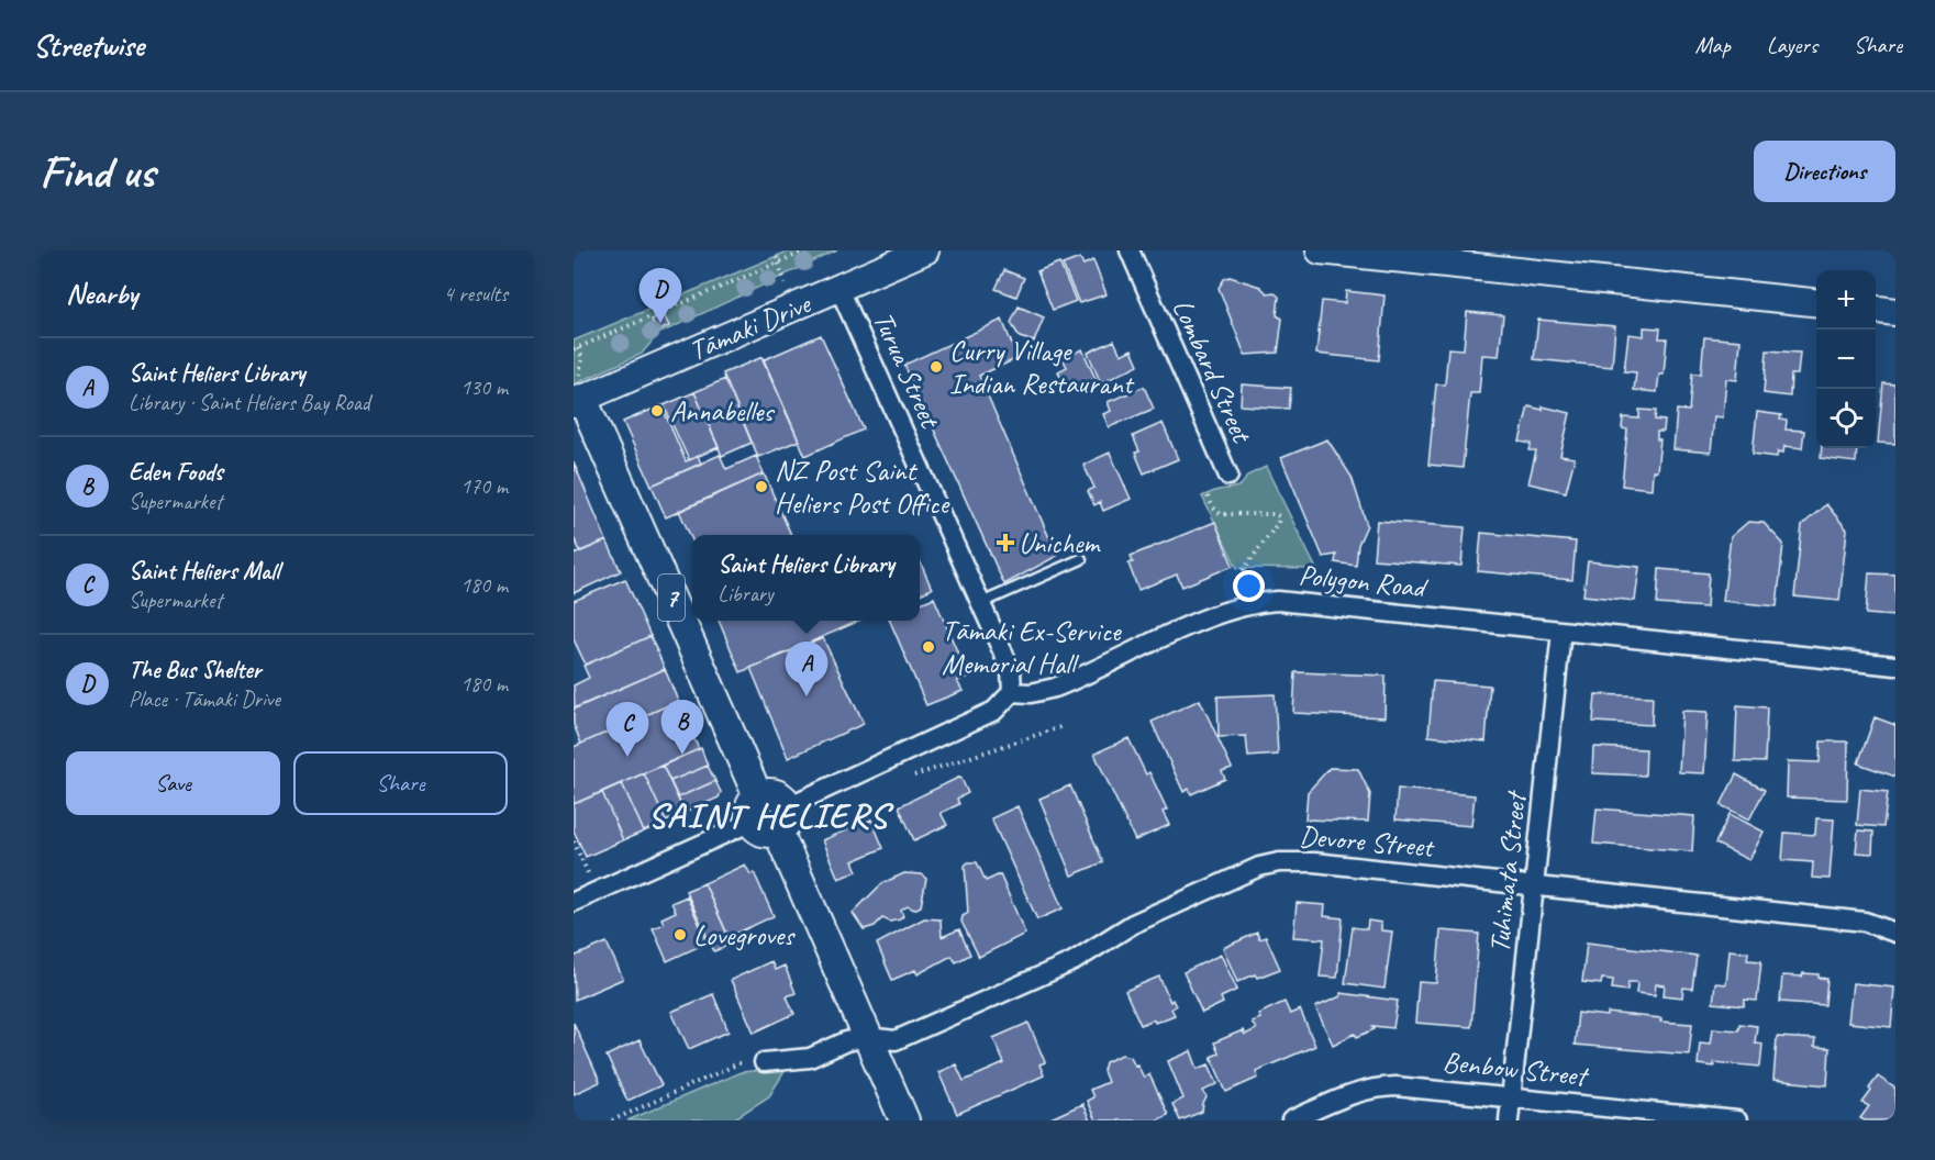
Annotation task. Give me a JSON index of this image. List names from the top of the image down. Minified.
{"streets":{"main road":["Tāmaki Drive","7"],"street":["Turua Street","Lombard Street","Polygon Road","Devore Street","Tuhimata Street","Benbow Street"]},"crossings":[["Tāmaki Drive","Turua Street"],["Tāmaki Drive","7"],["Turua Street","Polygon Road"],["Polygon Road","Tuhimata Street"],["Devore Street","Tuhimata Street"],["Tuhimata Street","Benbow Street"]],"districts":["SAINT HELIERS"],"places":{"other":["Curry Village Indian Restaurant","Annabelles","NZ Post Saint Heliers Post Office","Tāmaki Ex-Service Memorial Hall","Lovegroves"],"health":["Unichem"]},"page":{"header":"Streetwise","nav":["Map","Layers","Share"],"buttons":["Directions",["Save","Share"]],"title":"Find us","heading":["Nearby","4 results"],"pins":["D","A","B","C"],"map_buttons":["+","−"],"list":[{"mark":"A","name":"Saint Heliers Library","note":"Library · Saint Heliers Bay Road","value":"130 m"},{"mark":"B","name":"Eden Foods","note":"Supermarket","value":"170 m"},{"mark":"C","name":"Saint Heliers Mall","note":"Supermarket","value":"180 m"},{"mark":"D","name":"The Bus Shelter","note":"Place · Tāmaki Drive","value":"180 m"}],"popup":["Saint Heliers Library","Library"]}}
